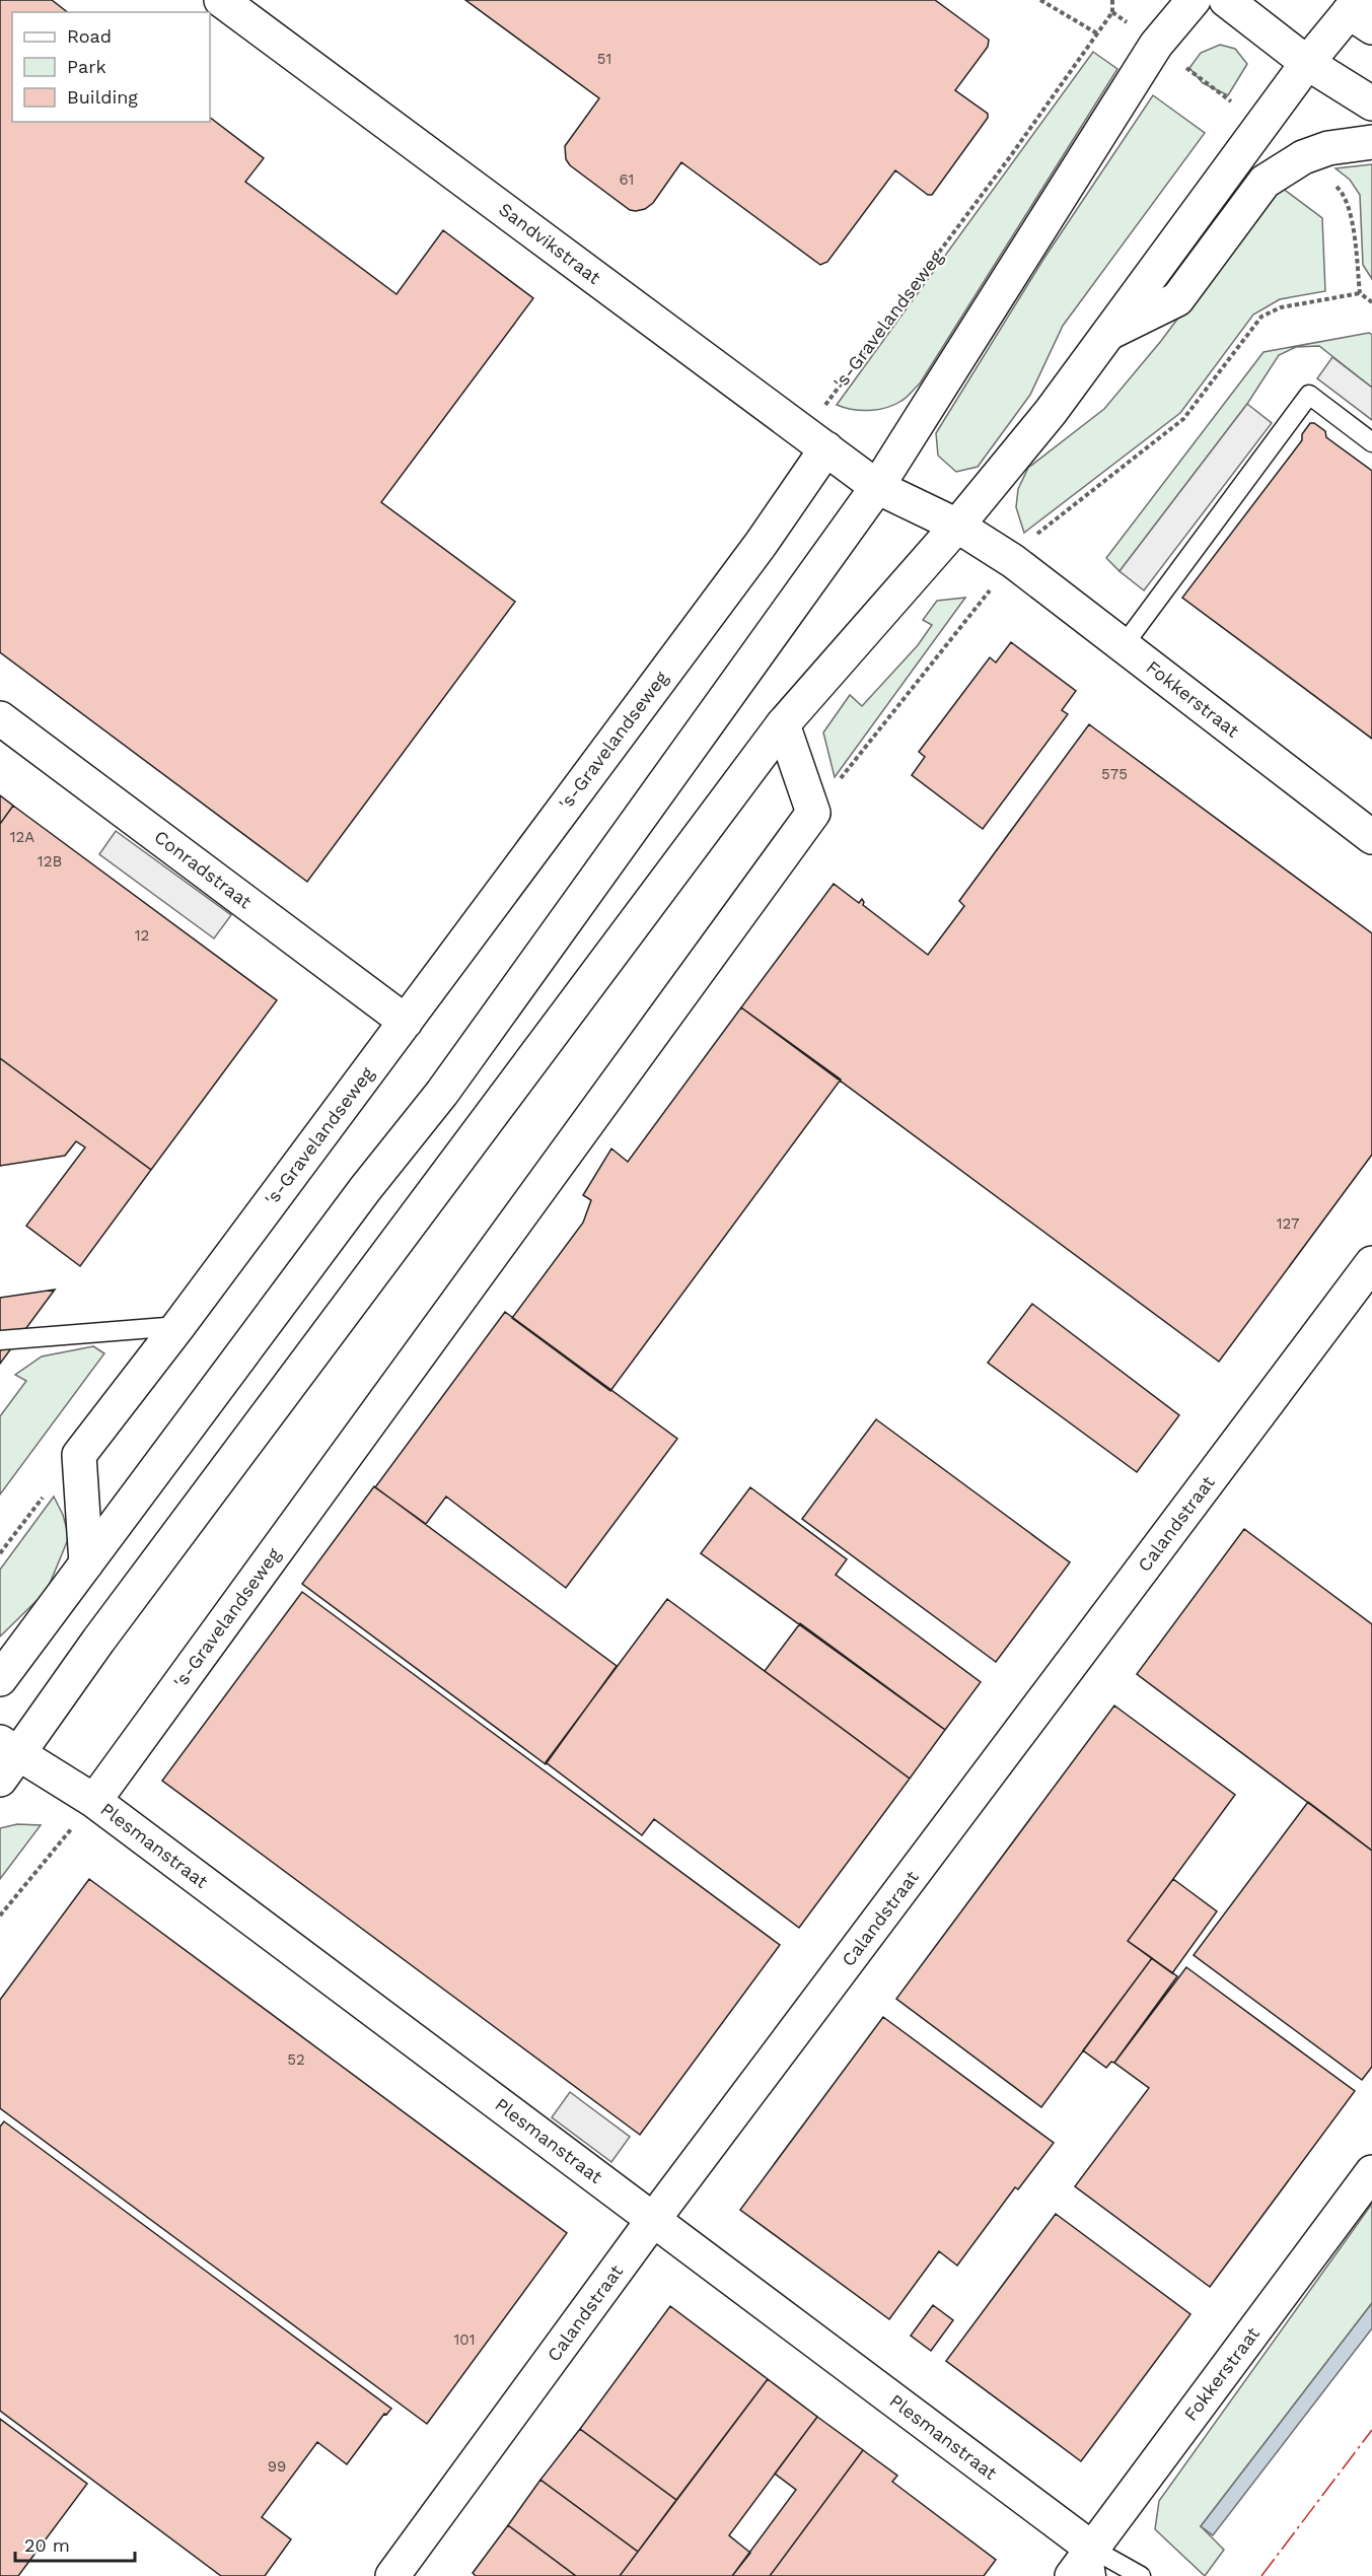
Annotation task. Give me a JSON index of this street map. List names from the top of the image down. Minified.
{"streets":{"main road":["Sandvikstraat","'s-Gravelandseweg","Fokkerstraat","Conradstraat","Calandstraat","Plesmanstraat"]},"crossings":[["Sandvikstraat","'s-Gravelandseweg"],["'s-Gravelandseweg","Conradstraat"],["'s-Gravelandseweg","Plesmanstraat"],["Fokkerstraat","Plesmanstraat"],["Calandstraat","Plesmanstraat"]],"house_numbers":["51","61","575","12A","12B","12","127","52","101","99"],"legend":["Road","Park","Building"],"scale_bar":"20 m"}
